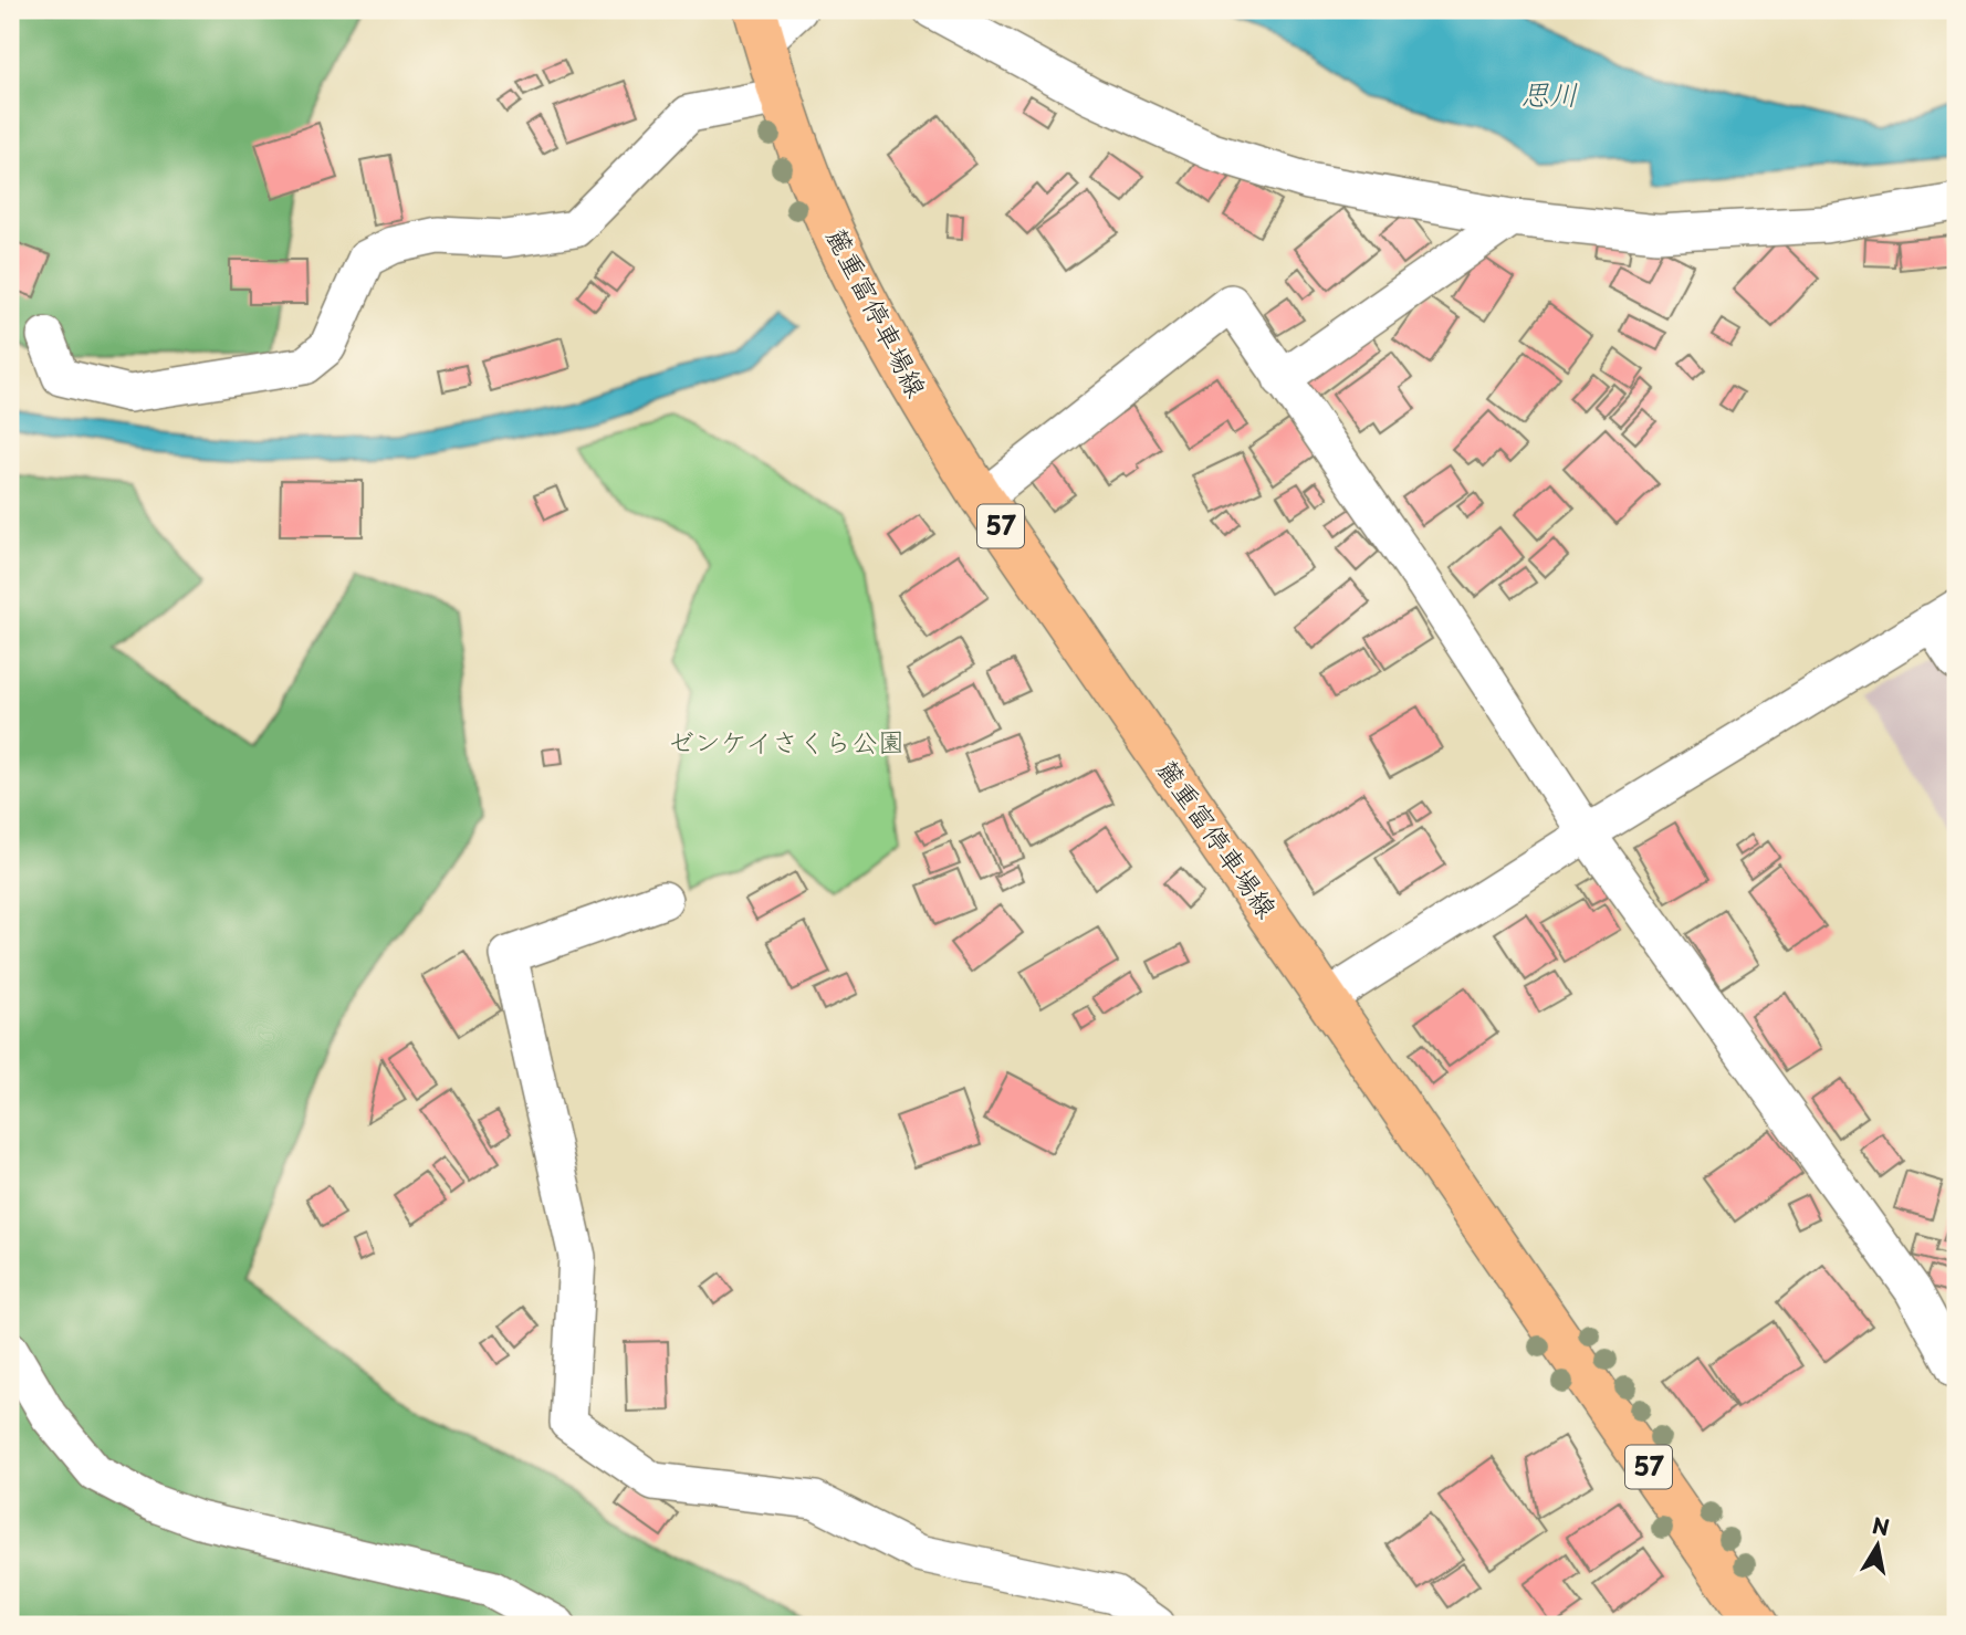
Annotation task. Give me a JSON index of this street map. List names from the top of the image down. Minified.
{"streets":{"main road":["麓重富停車場線","57"]},"water":["思川"],"parks":["ゼンケイさくら公園"],"north":"top"}
